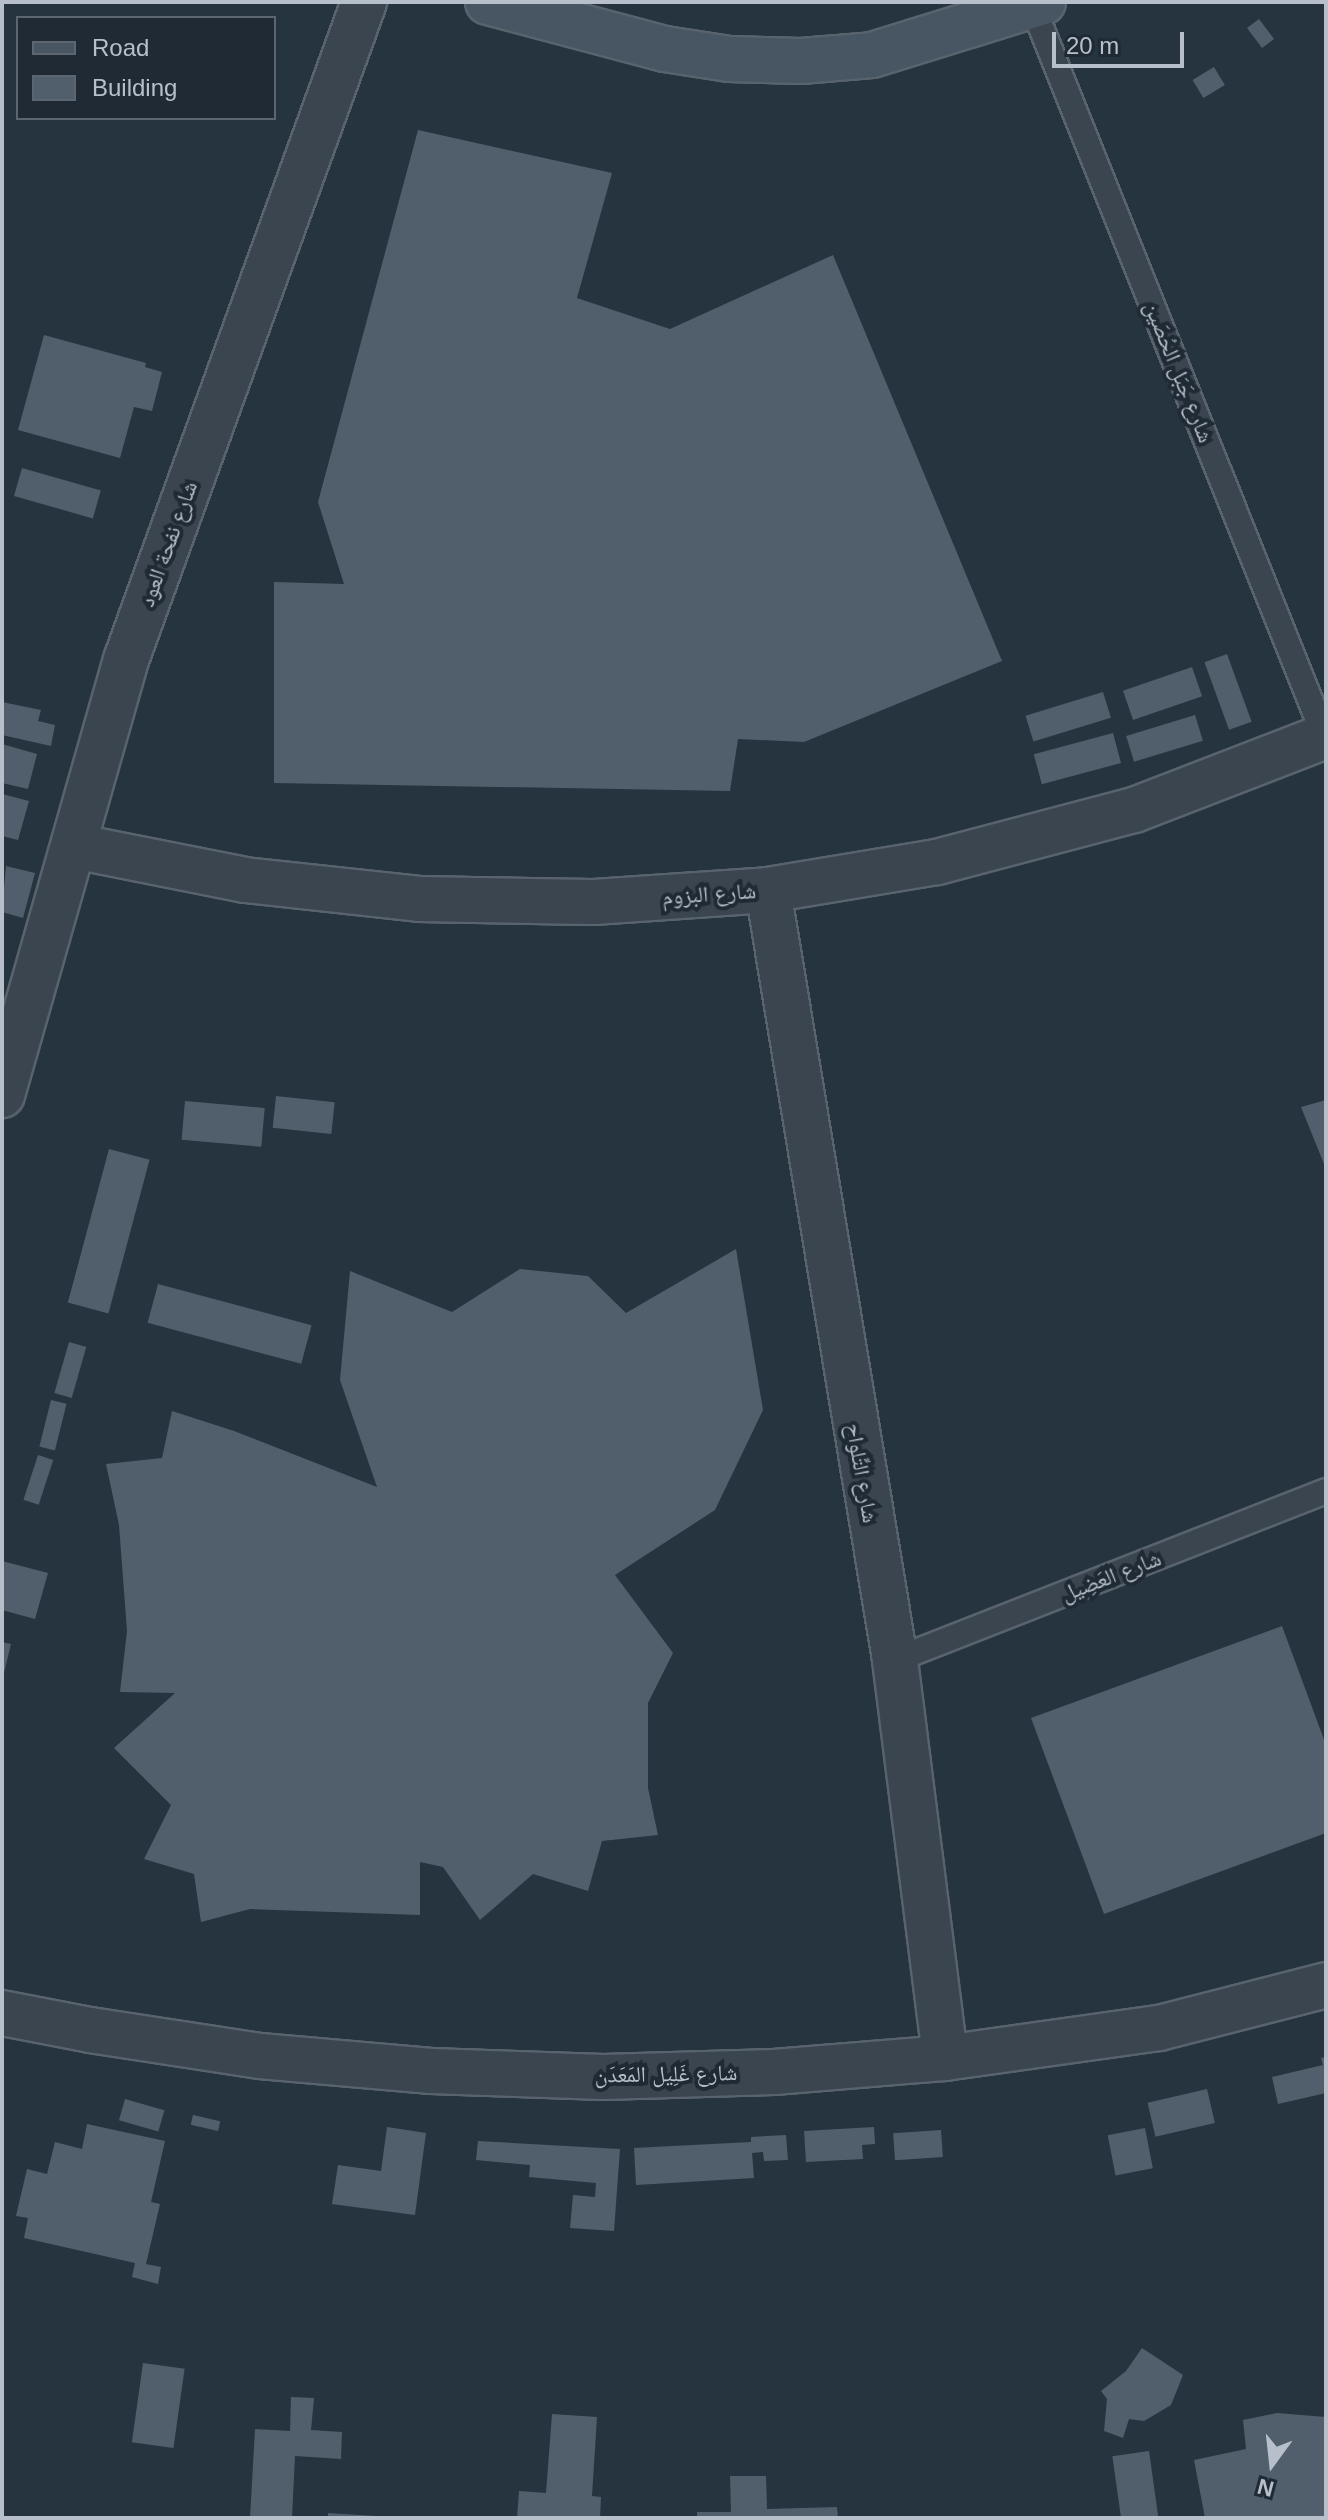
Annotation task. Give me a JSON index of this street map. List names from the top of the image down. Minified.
{"streets":{"street":["شارع نفحة العود","شارع البزوم","شارع التِّلواح","شارع غَلِيل المَعَدَن"],"lane":["شارع جَبَل الحُصَين","شارع العَضِيل"]},"crossings":[["شارع جَبَل الحُصَين","شارع البزوم"],["شارع نفحة العود","شارع البزوم"],["شارع البزوم","شارع التِّلواح"],["شارع التِّلواح","شارع العَضِيل"],["شارع التِّلواح","شارع غَلِيل المَعَدَن"]],"legend":["Road","Building"],"scale_bar":"20 m","north":"bottom"}
